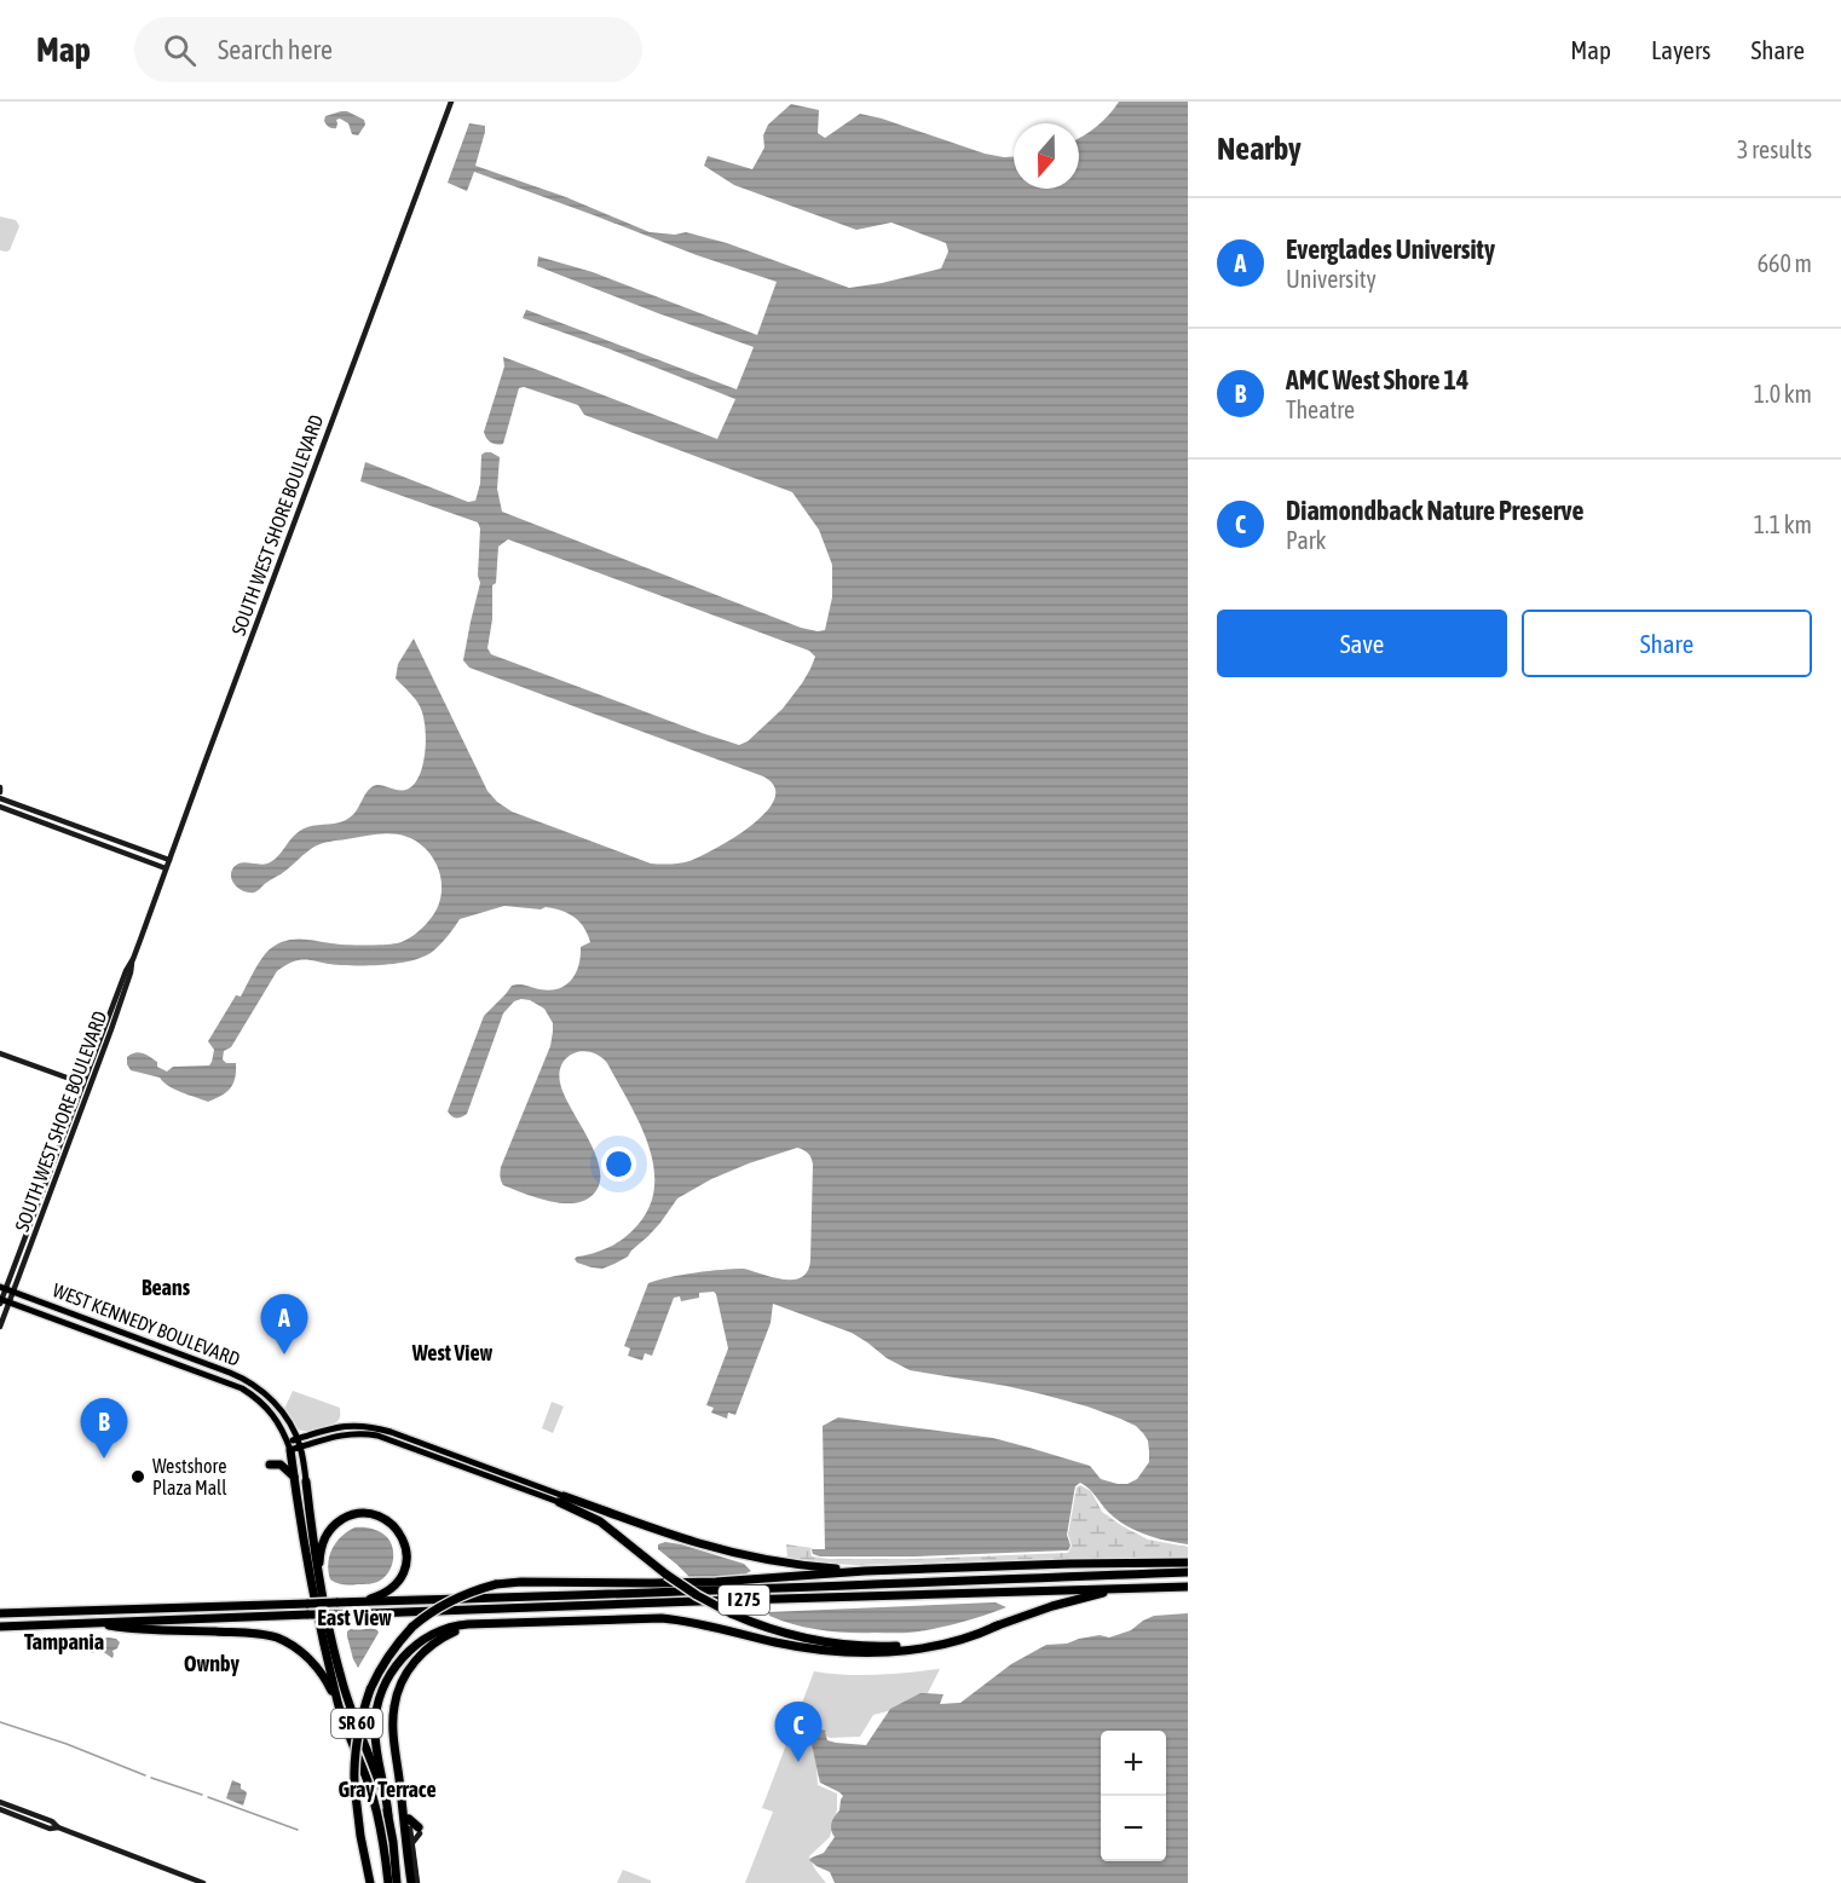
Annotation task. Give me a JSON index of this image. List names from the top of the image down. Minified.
{"streets":{"highway":["I 275","SR 60"],"main road":["WEST KENNEDY BOULEVARD"],"street":["SOUTH WEST SHORE BOULEVARD"]},"crossings":[["SOUTH WEST SHORE BOULEVARD","WEST KENNEDY BOULEVARD"],["WEST KENNEDY BOULEVARD","SR 60"]],"districts":["Beans","West View","East View","Tampania","Ownby","Gray Terrace"],"places":["Westshore Plaza Mall"],"north":"bottom","page":{"header":"Map","search":"Search here","nav":["Map","Layers","Share"],"heading":["Nearby","3 results"],"list":[{"mark":"A","name":"Everglades University","note":"University","value":"660 m"},{"mark":"B","name":"AMC West Shore 14","note":"Theatre","value":"1.0 km"},{"mark":"C","name":"Diamondback Nature Preserve","note":"Park","value":"1.1 km"}],"buttons":["Save","Share"],"pins":["A","B","C"],"map_buttons":["+","−"]}}
